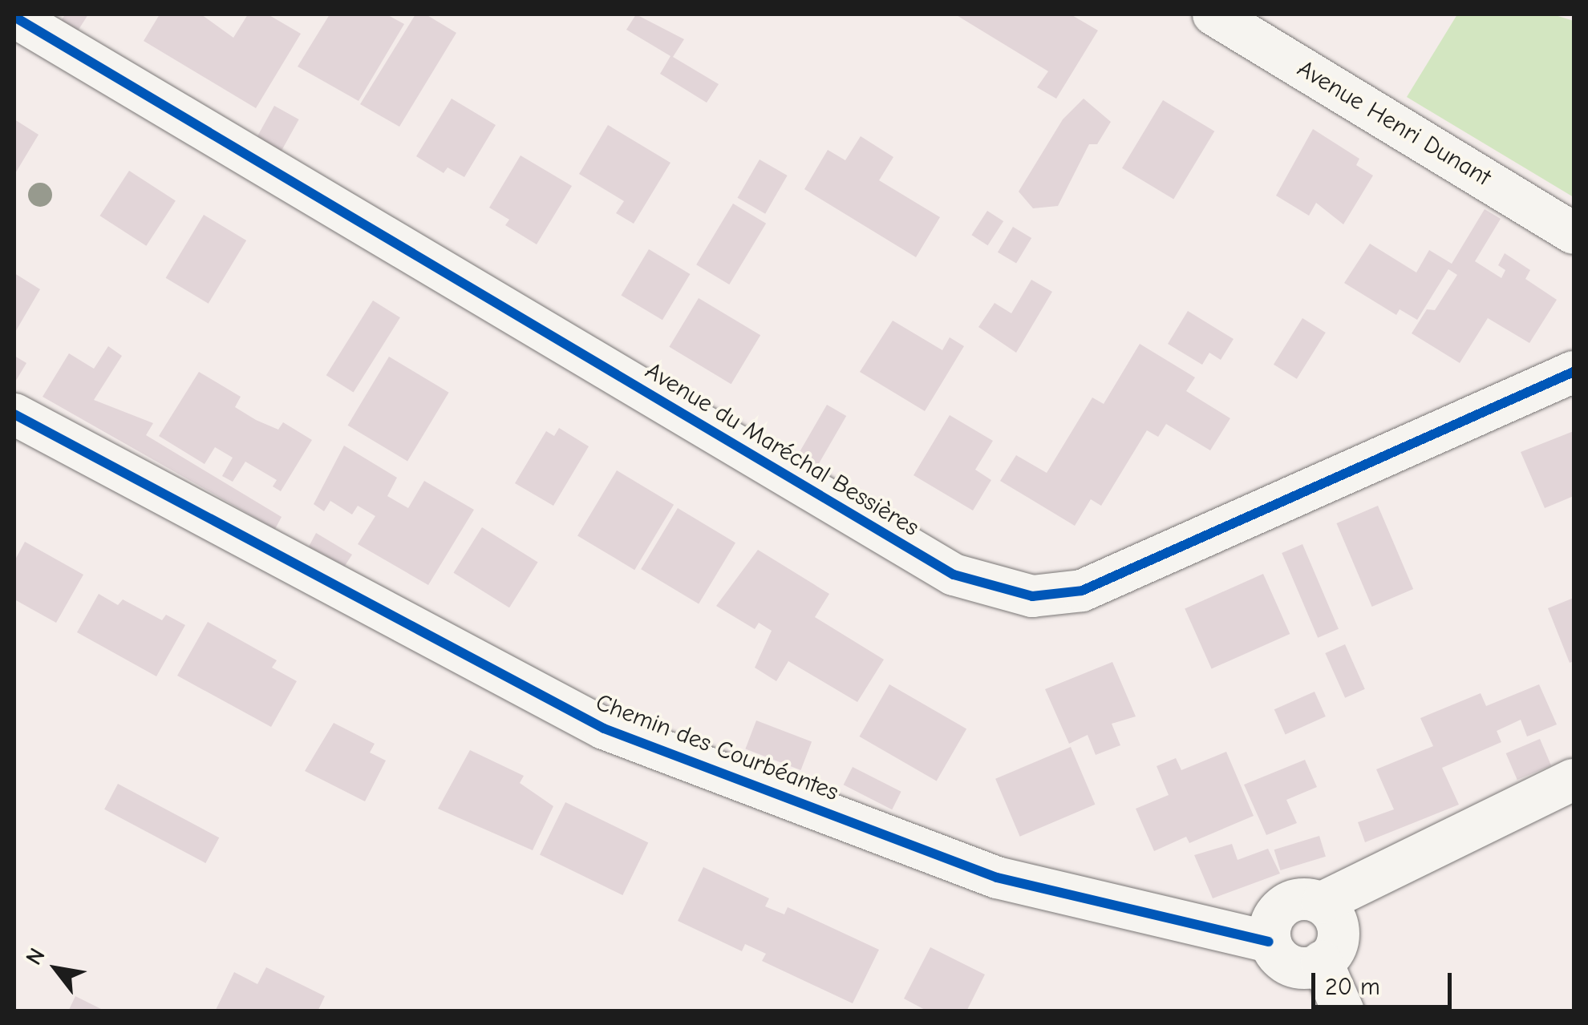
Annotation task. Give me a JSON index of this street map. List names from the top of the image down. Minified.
{"streets":{"street":["Avenue Henri Dunant","Avenue du Maréchal Bessières","Chemin des Courbéantes"]},"scale_bar":"20 m","north":"top left"}
